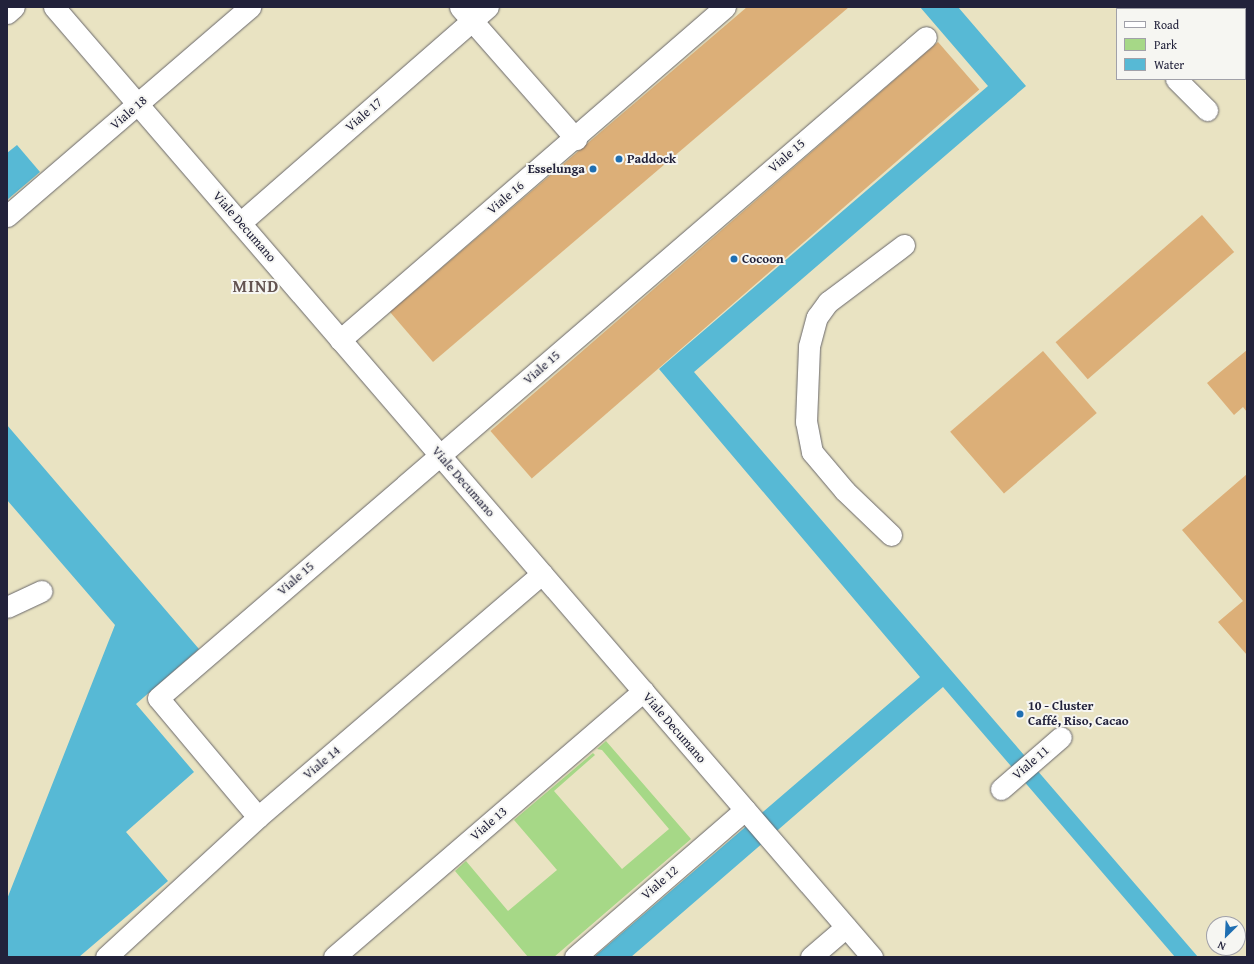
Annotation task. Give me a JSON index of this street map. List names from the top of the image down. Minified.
{"streets":{"lane":["Viale 18","Viale 17","Viale 15","Viale 16","Viale Decumano","Viale 14","Viale 11","Viale 13","Viale 12"]},"crossings":[["Viale 18","Viale Decumano"],["Viale 17","Viale Decumano"],["Viale 15","Viale Decumano"],["Viale 15","Viale 14"],["Viale 16","Viale Decumano"],["Viale Decumano","Viale 14"],["Viale Decumano","Viale 13"],["Viale Decumano","Viale 12"]],"districts":["MIND"],"places":["Paddock","Esselunga","Cocoon","10 - Cluster Caffé, Riso, Cacao"],"legend":["Road","Park","Water"],"north":"bottom left"}
